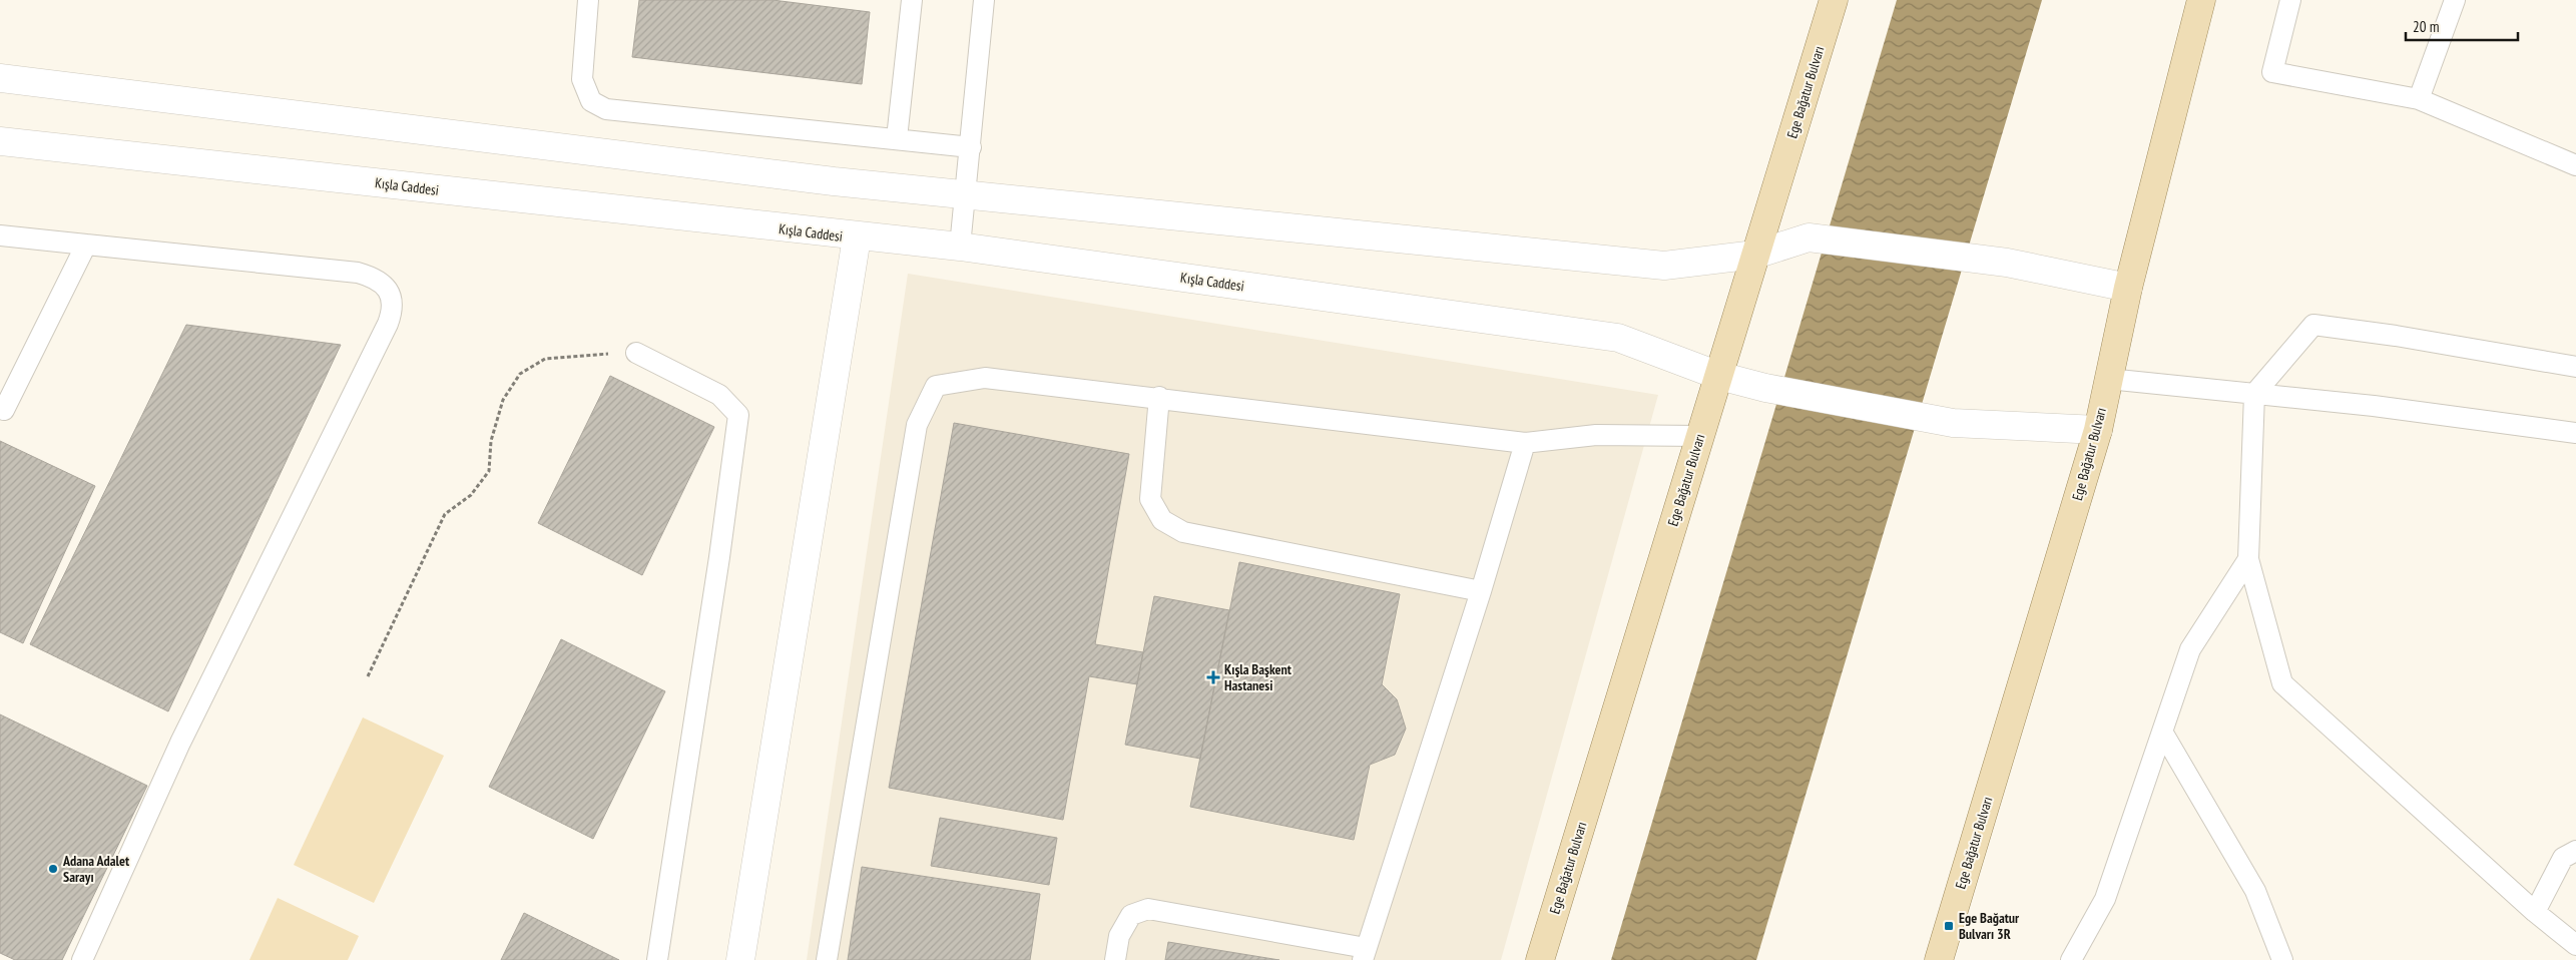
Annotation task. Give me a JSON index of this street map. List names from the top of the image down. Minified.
{"streets":{"main road":["Ege Bağatur Bulvarı","Kışla Caddesi"]},"crossings":[["Ege Bağatur Bulvarı","Kışla Caddesi"]],"places":{"health":["Kışla Başkent Hastanesi"],"other":["Adana Adalet Sarayı"],"transit":["Ege Bağatur Bulvarı 3R"]},"scale_bar":"20 m"}
